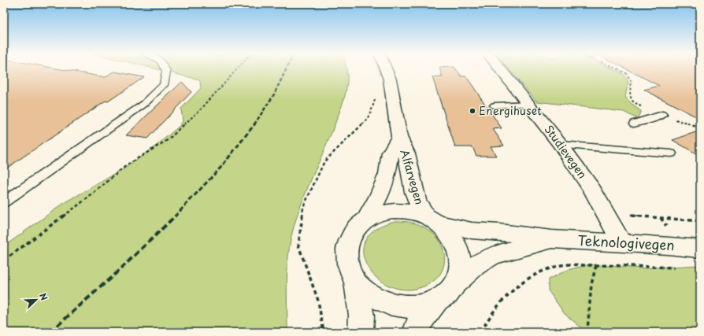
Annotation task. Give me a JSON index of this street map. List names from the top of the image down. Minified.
{"streets":{"main road":["Studievegen","Alfarvegen","Teknologivegen"]},"crossings":[["Studievegen","Teknologivegen"],["Alfarvegen","Teknologivegen"]],"places":["Energihuset"],"north":"top right"}
